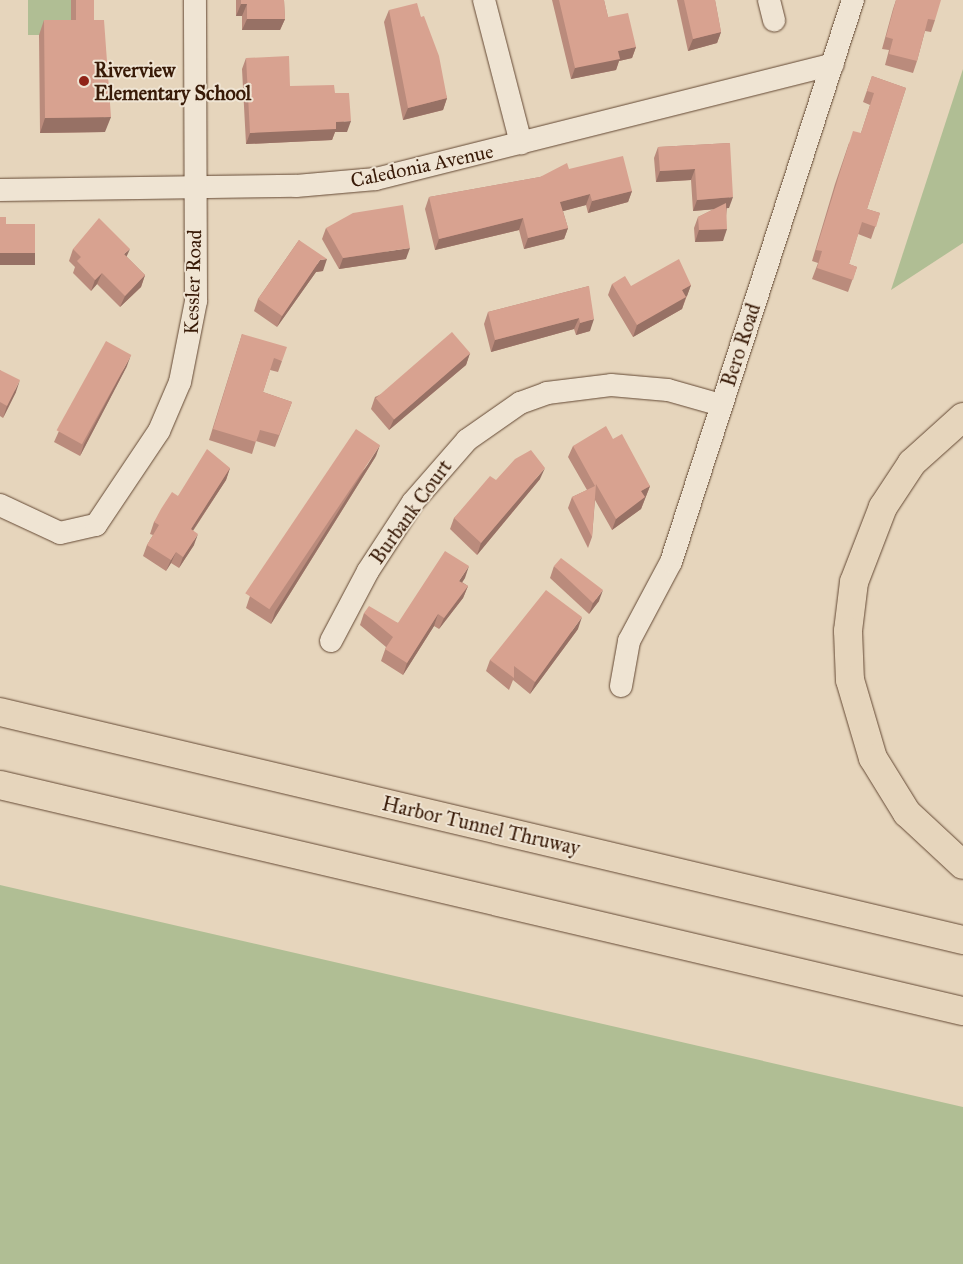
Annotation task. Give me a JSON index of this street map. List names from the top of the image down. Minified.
{"streets":{"highway":["Harbor Tunnel Thruway"],"street":["Caledonia Avenue","Kessler Road","Bero Road","Burbank Court"]},"crossings":[["Caledonia Avenue","Kessler Road"],["Caledonia Avenue","Bero Road"],["Bero Road","Burbank Court"]],"places":["Riverview Elementary School"]}
